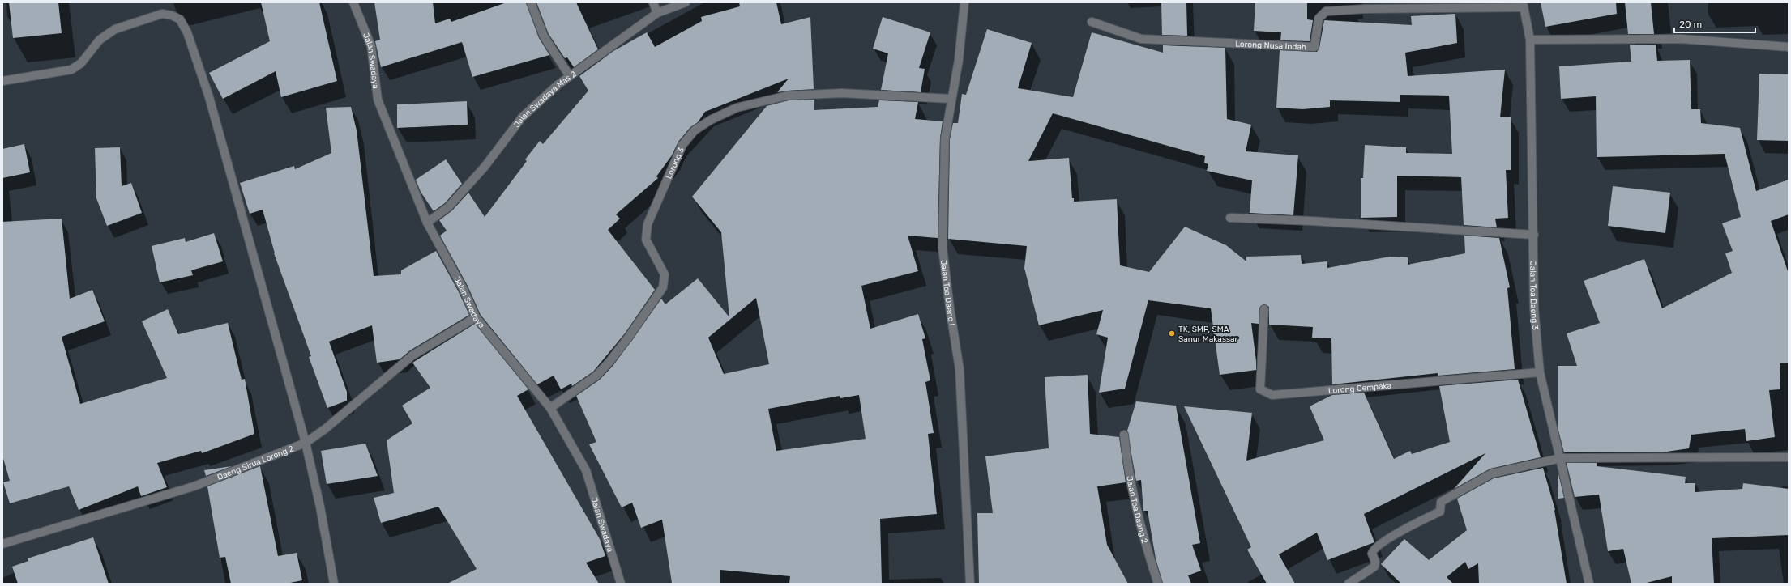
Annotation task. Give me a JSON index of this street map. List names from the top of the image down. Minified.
{"streets":{"street":["Lorong Nusa Indah","Jalan Swadaya","Jalan Swadaya Mas 2","Lorong 3","Jalan Toa Daeng I","Jalan Toa Daeng 3","Lorong Cempaka","Daeng Sirua Lorong 2","Jalan Toa Daeng 2"]},"crossings":[["Lorong Nusa Indah","Jalan Toa Daeng 3"],["Jalan Swadaya","Jalan Swadaya Mas 2"],["Jalan Swadaya","Lorong 3"],["Jalan Swadaya","Daeng Sirua Lorong 2"],["Lorong 3","Jalan Toa Daeng I"],["Jalan Toa Daeng 3","Lorong Cempaka"]],"places":["TK, SMP, SMA Sanur Makassar"],"scale_bar":"20 m"}
